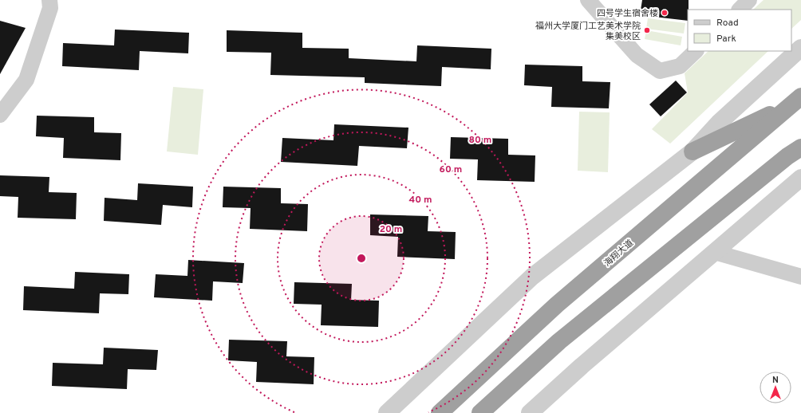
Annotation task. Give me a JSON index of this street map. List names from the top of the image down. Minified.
{"streets":{"highway":["海翔大道"]},"places":["四号学生宿舍楼","福州大学厦门工艺美术学院 集美校区"],"legend":["Road","Park"],"north":"top","rings":["80 m","60 m","40 m","20 m"]}
